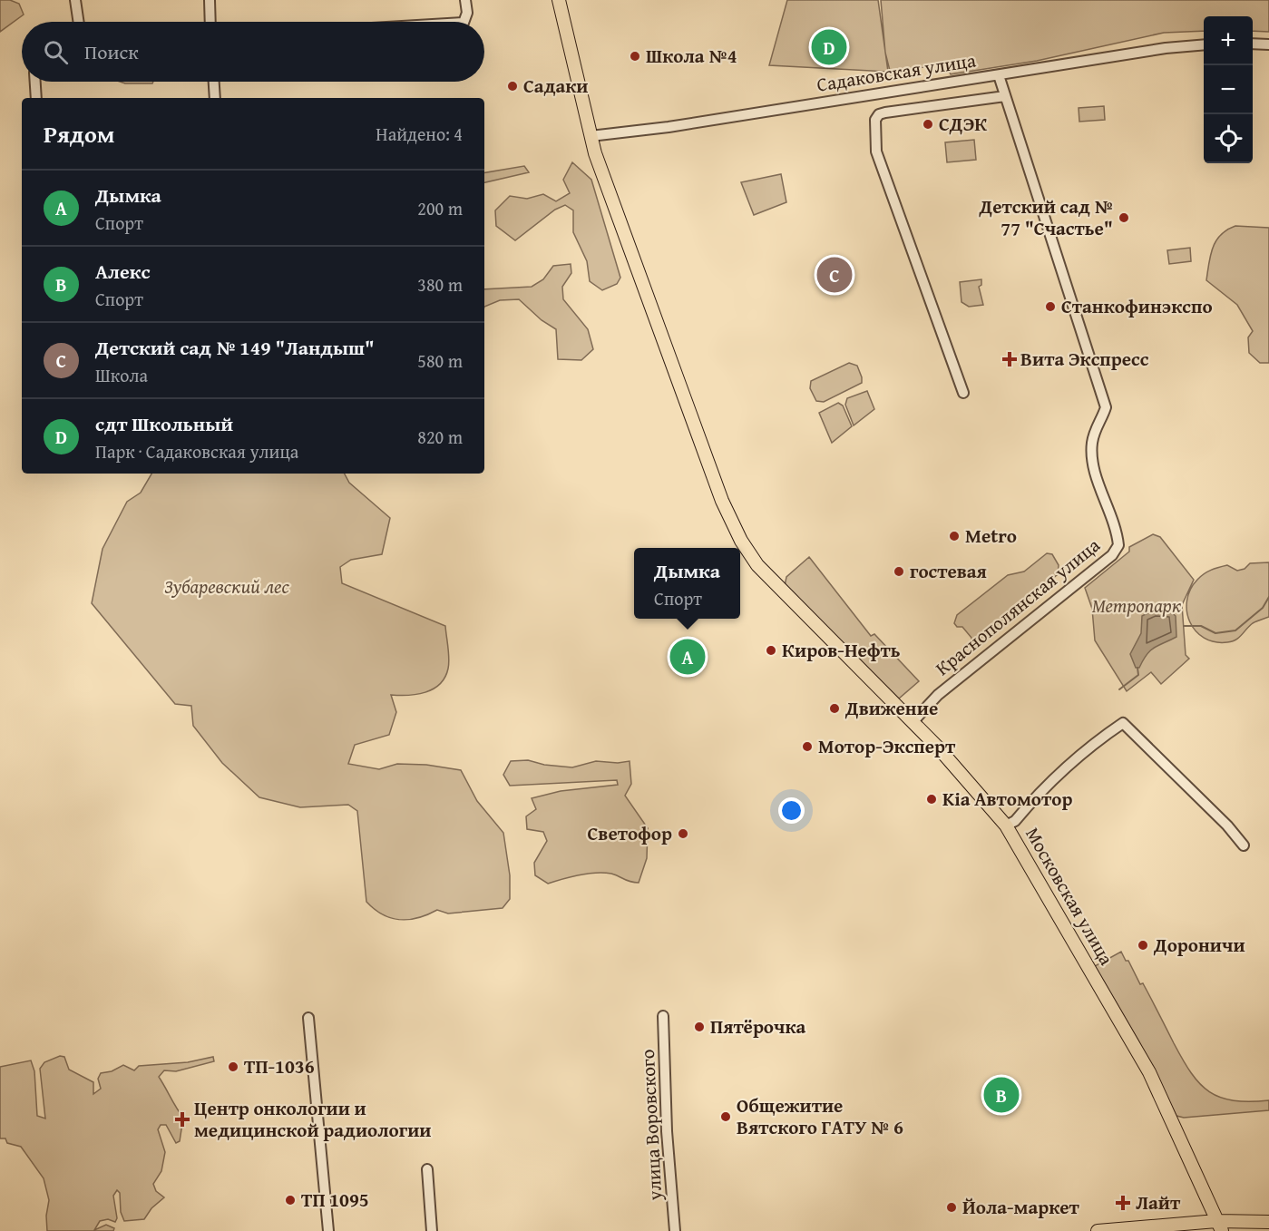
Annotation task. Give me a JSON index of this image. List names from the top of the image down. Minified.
{"streets":{"main road":["Московская улица"],"street":["Садаковская улица","Краснополянская улица","улица Воровского"]},"crossings":[["Садаковская улица","Краснополянская улица"],["Садаковская улица","Московская улица"],["Краснополянская улица","Московская улица"]],"parks":["Зубаревский лес","Метропарк"],"places":{"other":["Школа №4","Садаки","СДЭК","Детский сад № 77 \"Счастье\"","Станкофинэкспо","Metro","гостевая","Киров-Нефть","Движение","Мотор-Эксперт","Kia Автомотор","Светофор","Дороничи","Пятёрочка","ТП-1036","Общежитие Вятского ГАТУ № 6","ТП 1095","Йола-маркет"],"health":["Вита Экспресс","Центр онкологии и медицинской радиологии","Лайт"]},"page":{"map_buttons":["+","−"],"search":"Поиск","pins":["D","C","A","B"],"heading":["Рядом","Найдено: 4"],"list":[{"mark":"A","name":"Дымка","note":"Спорт","value":"200 m"},{"mark":"B","name":"Алекс","note":"Спорт","value":"380 m"},{"mark":"C","name":"Детский сад № 149 \"Ландыш\"","note":"Школа","value":"580 m"},{"mark":"D","name":"сдт Школьный","note":"Парк · Садаковская улица","value":"820 m"}],"popup":["Дымка","Спорт"]}}
